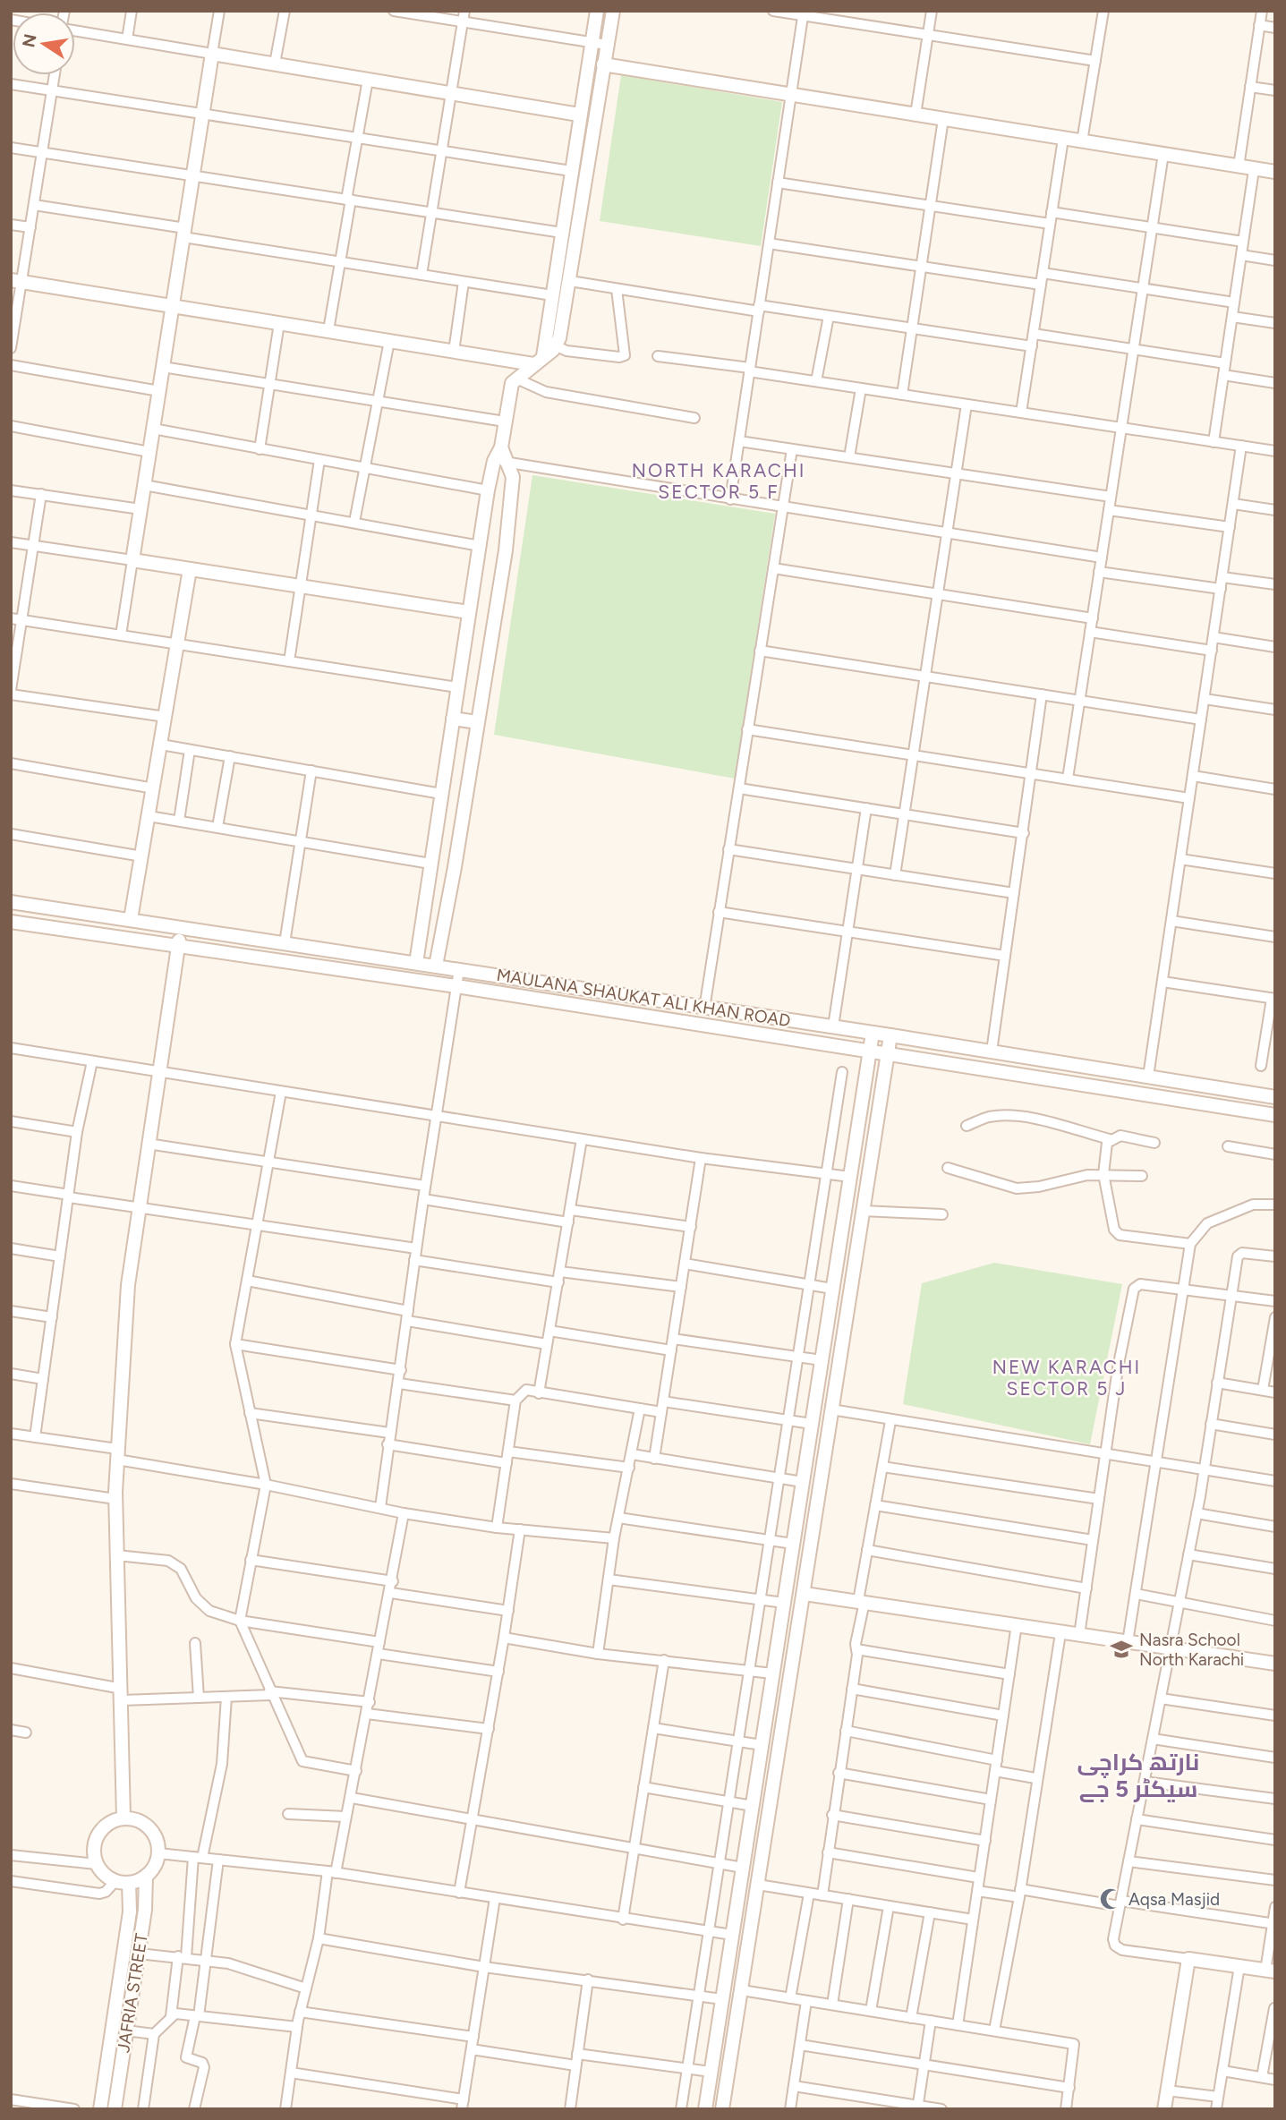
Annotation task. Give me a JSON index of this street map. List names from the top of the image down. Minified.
{"streets":{"street":["MAULANA SHAUKAT ALI KHAN ROAD","JAFRIA STREET"]},"districts":["NORTH KARACHI SECTOR 5 F","NEW KARACHI SECTOR 5 J","نارتھ کراچی سیکٹر 5 جے"],"places":{"school or university":["Nasra School North Karachi"],"mosque":["Aqsa Masjid"]},"north":"left"}
